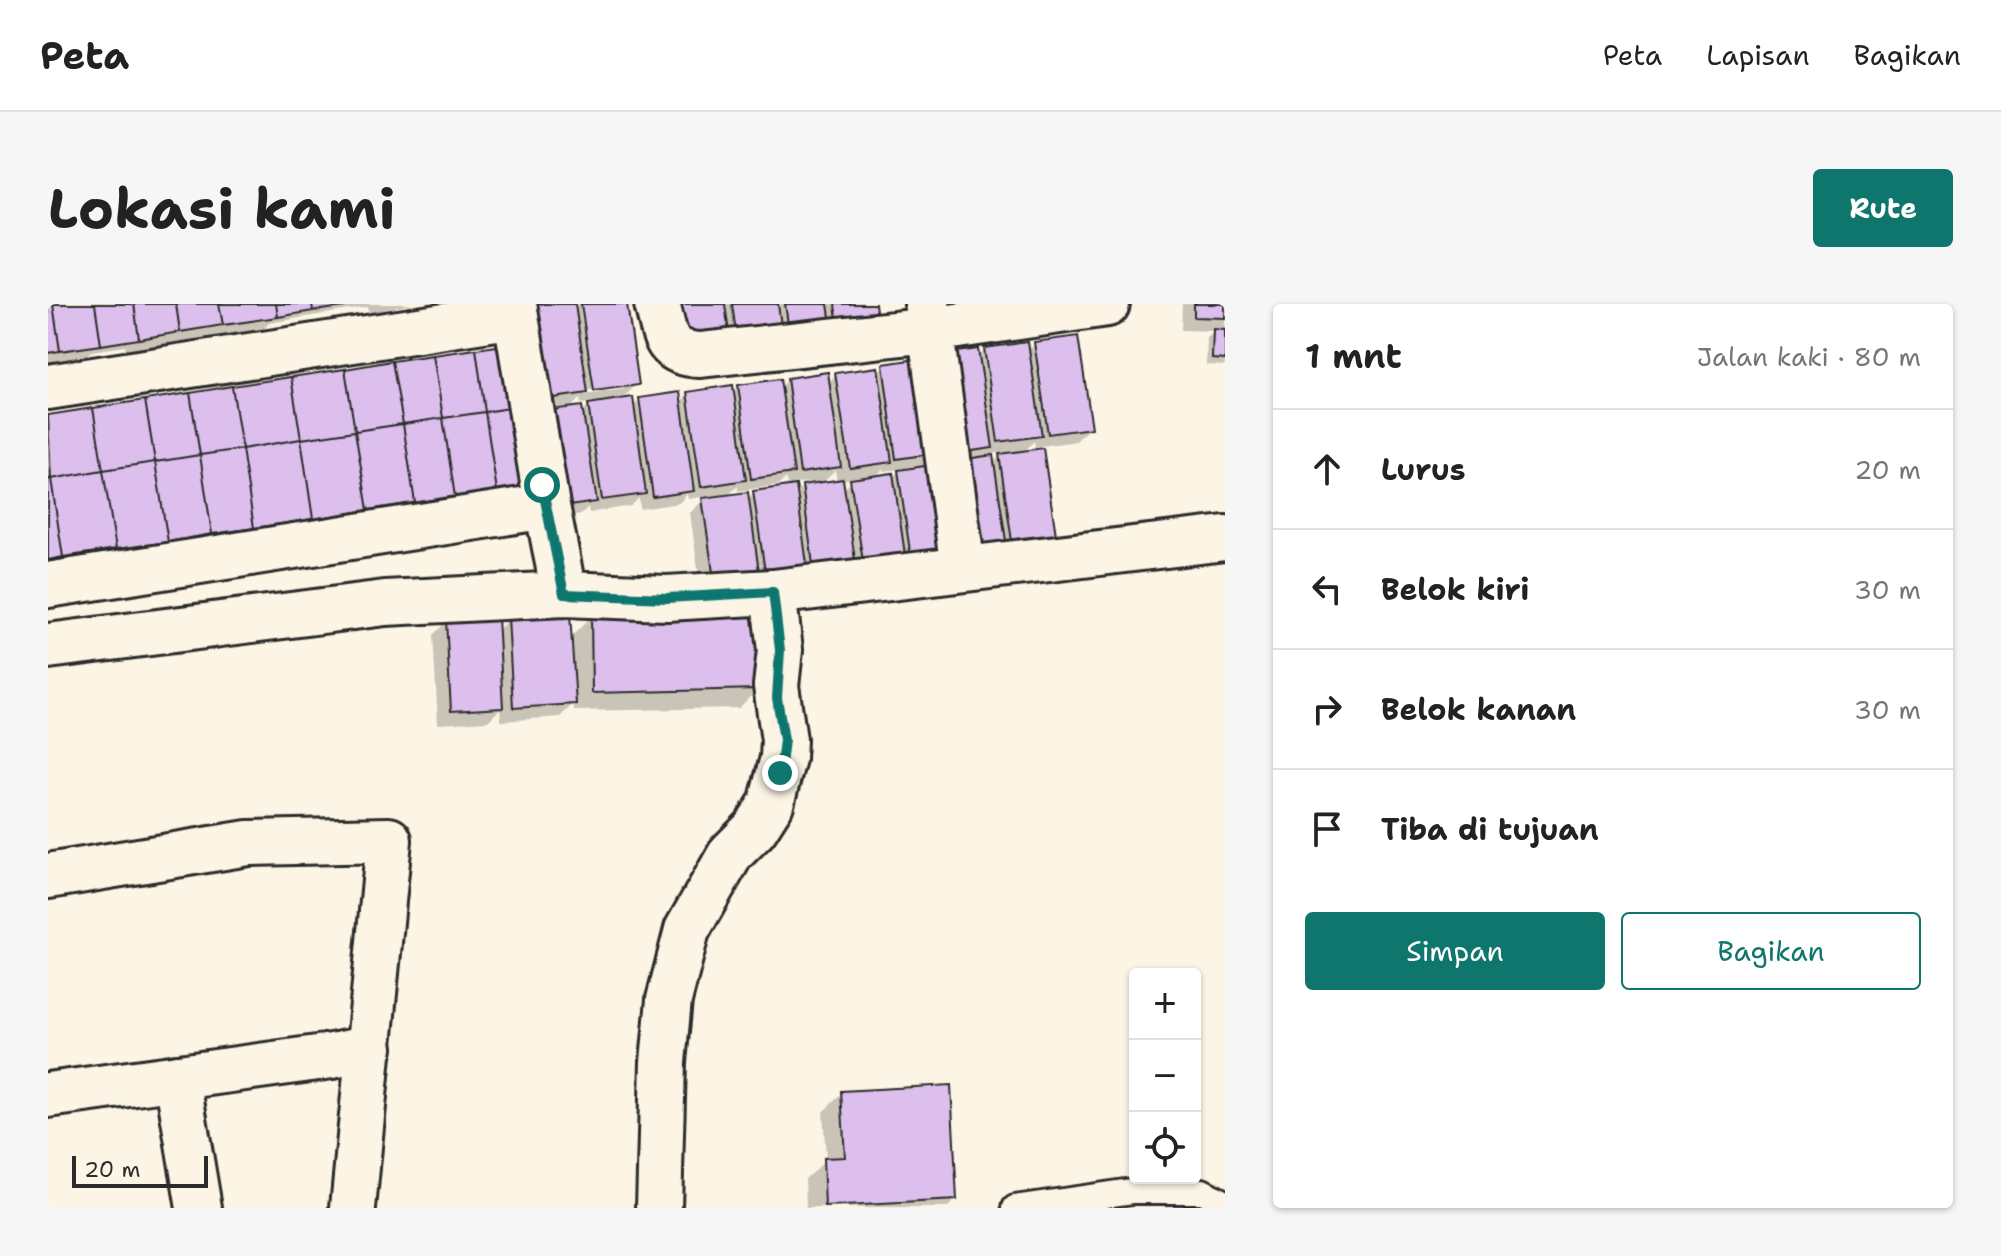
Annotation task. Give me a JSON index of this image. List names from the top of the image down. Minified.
{"scale_bar":"20 m","page":{"header":"Peta","nav":["Peta","Lapisan","Bagikan"],"buttons":["Rute",["Simpan","Bagikan"]],"title":"Lokasi kami","heading":["1 mnt","Jalan kaki · 80 m"],"list":[["Lurus","20 m"],["Belok kiri","30 m"],["Belok kanan","30 m"],"Tiba di tujuan"],"map_buttons":["+","−"],"scale":"20 m"}}
